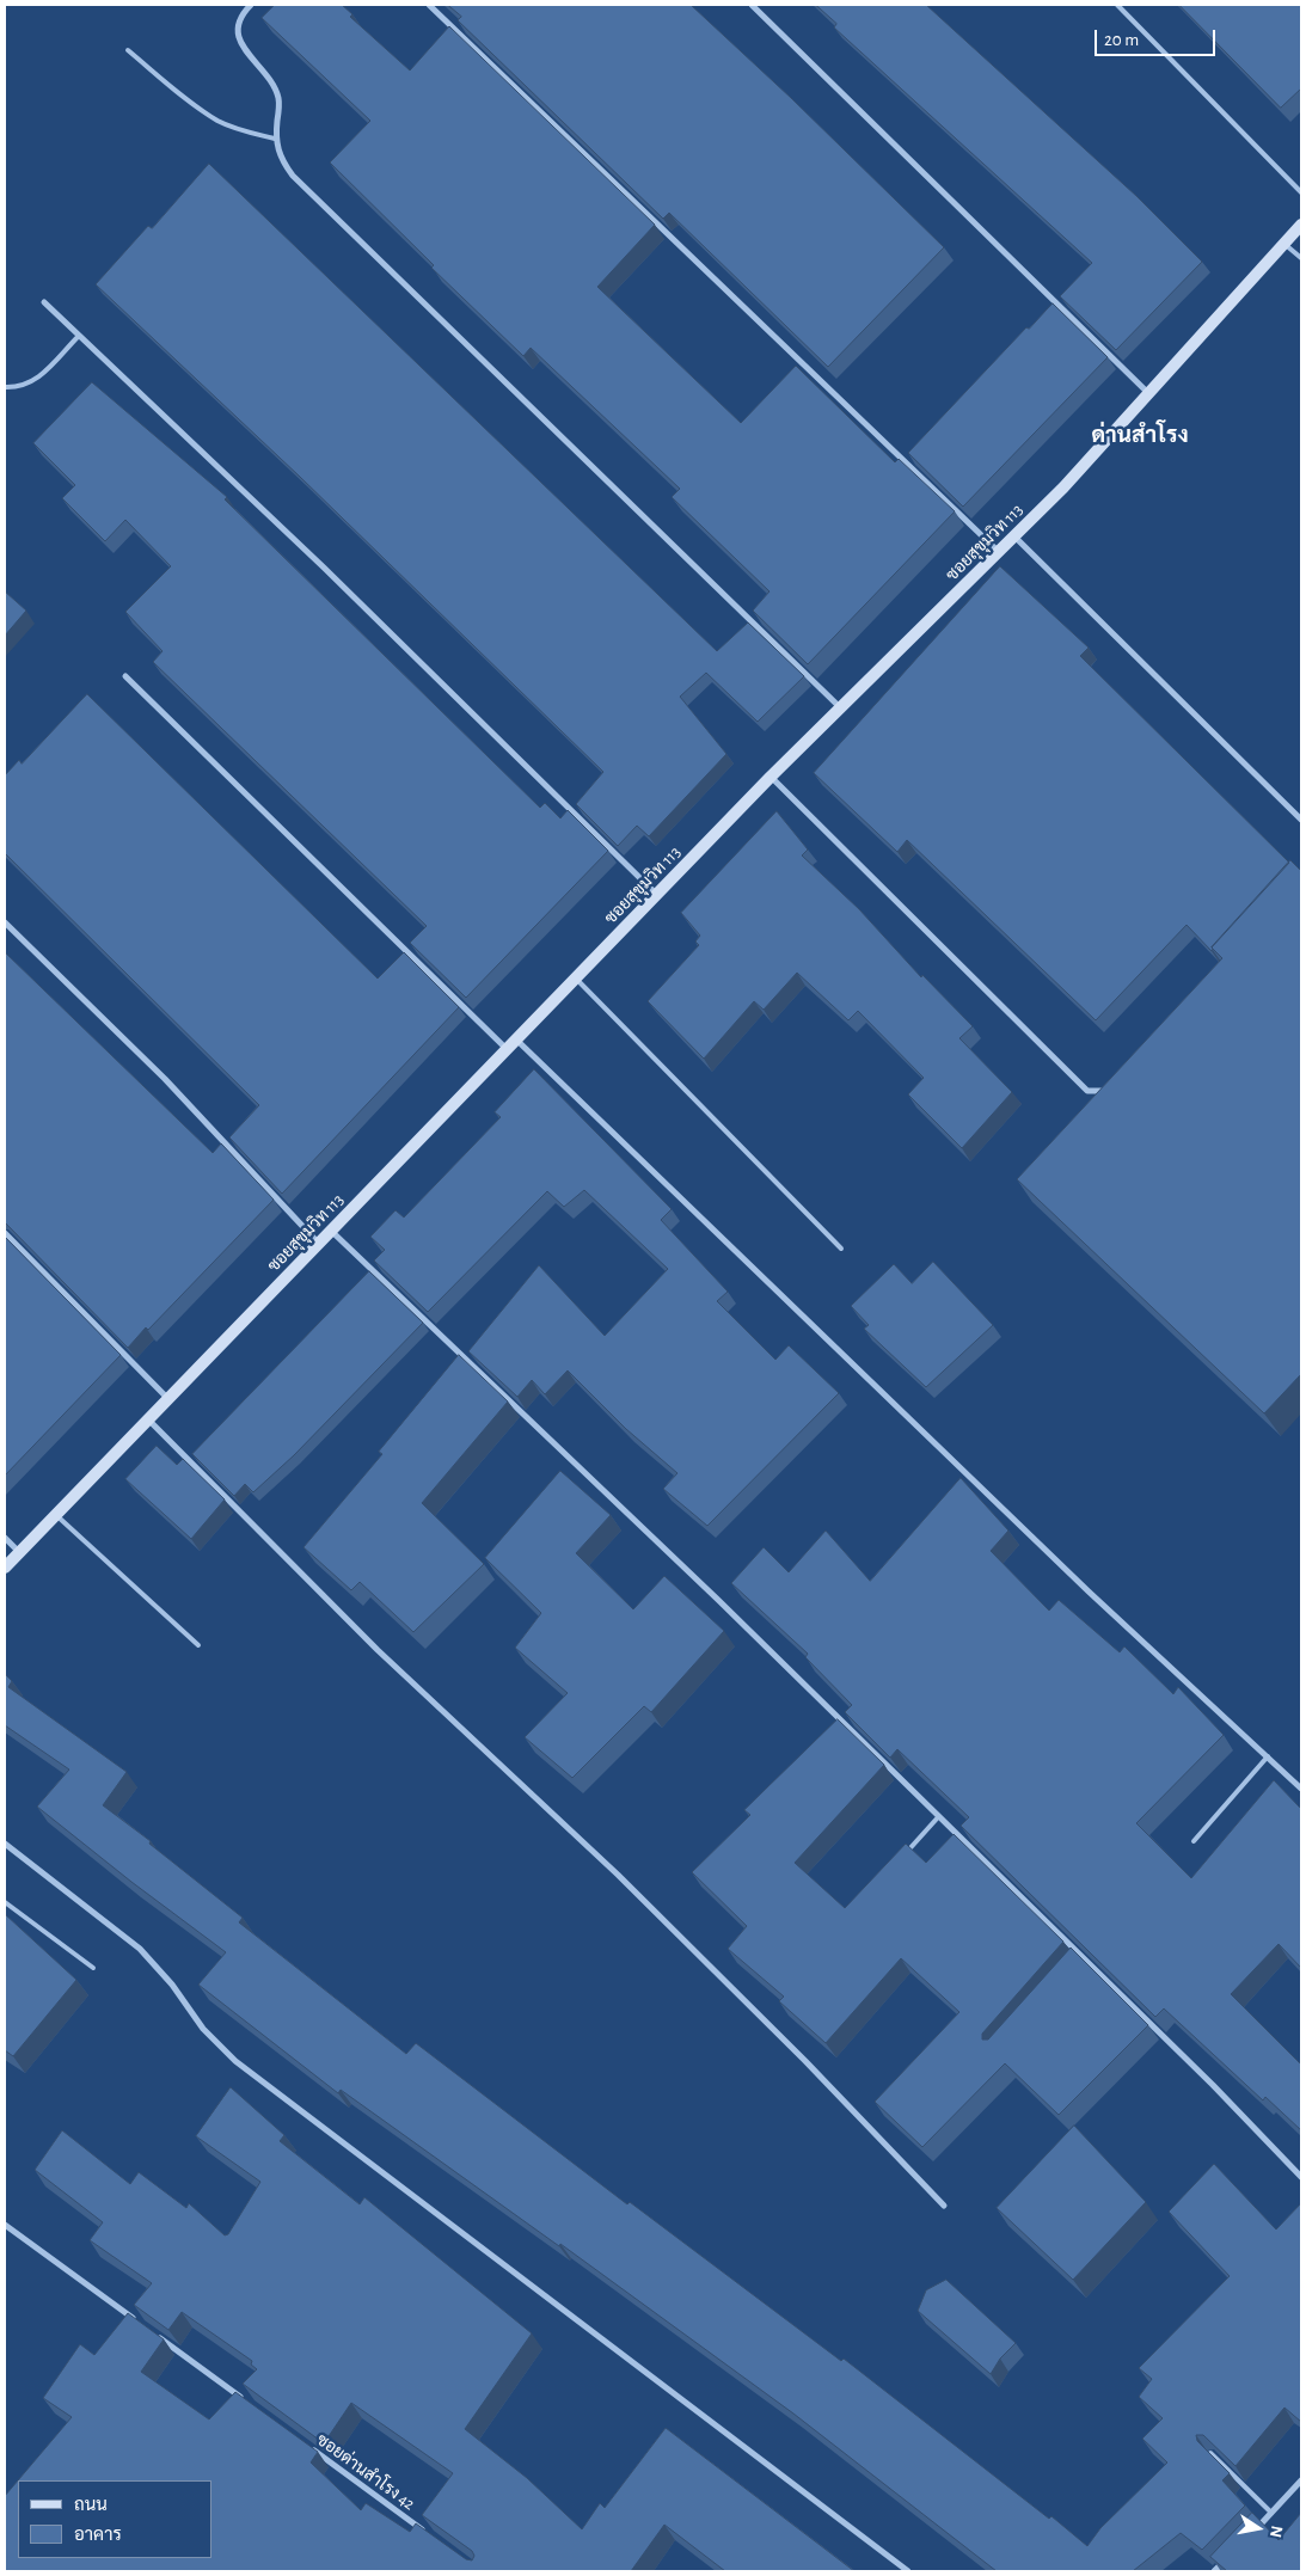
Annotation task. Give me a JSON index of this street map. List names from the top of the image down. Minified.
{"streets":{"main road":["ซอยสุขุมวิท 113"],"street":["ซอยด่านสำโรง 42"]},"districts":["ด่านสำโรง"],"legend":["ถนน","อาคาร"],"scale_bar":"20 m","north":"right"}
